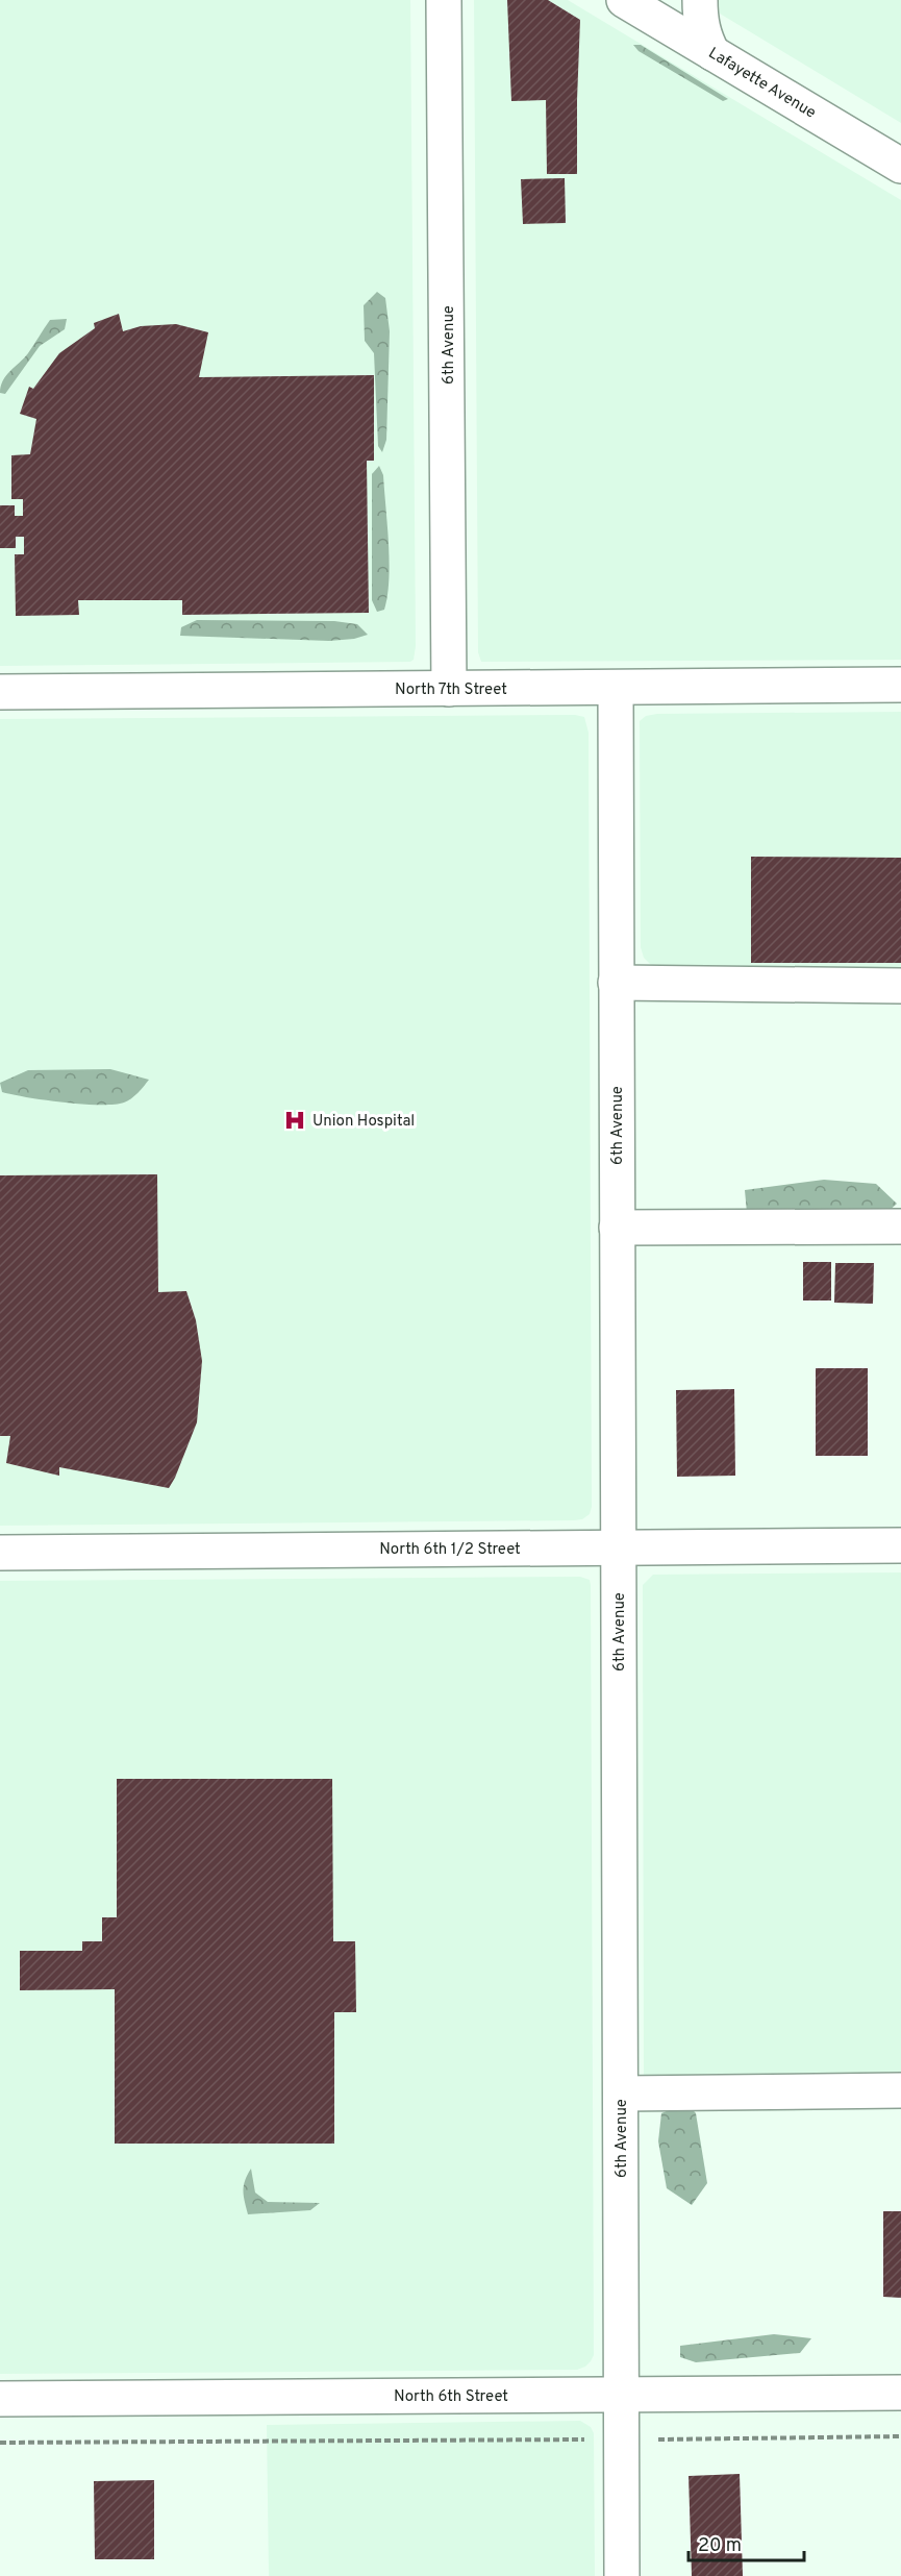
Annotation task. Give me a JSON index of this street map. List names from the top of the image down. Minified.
{"streets":{"street":["Lafayette Avenue","6th Avenue","North 7th Street","North 6th 1/2 Street","North 6th Street"]},"crossings":[["6th Avenue","North 7th Street"],["6th Avenue","North 6th 1/2 Street"],["6th Avenue","North 6th Street"]],"places":{"hospital":["Union Hospital"]},"scale_bar":"20 m"}
